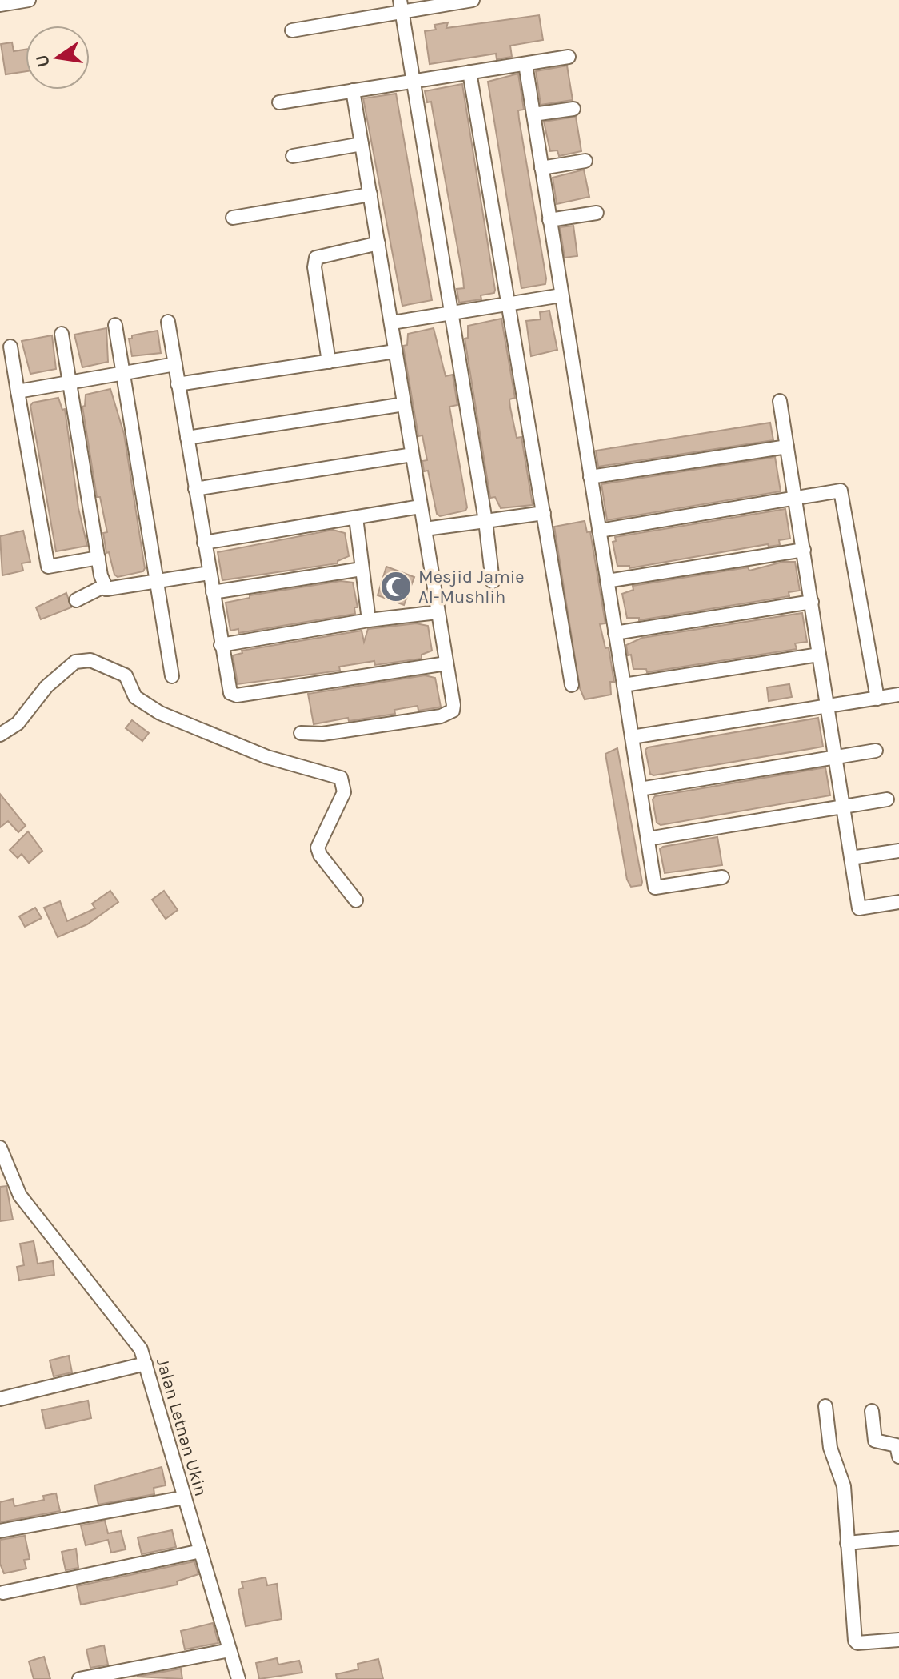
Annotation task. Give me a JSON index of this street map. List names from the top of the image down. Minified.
{"streets":{"street":["Jalan Letnan Ukin"]},"places":{"mosque":["Mesjid Jamie Al-Mushlih"]},"north":"left"}
